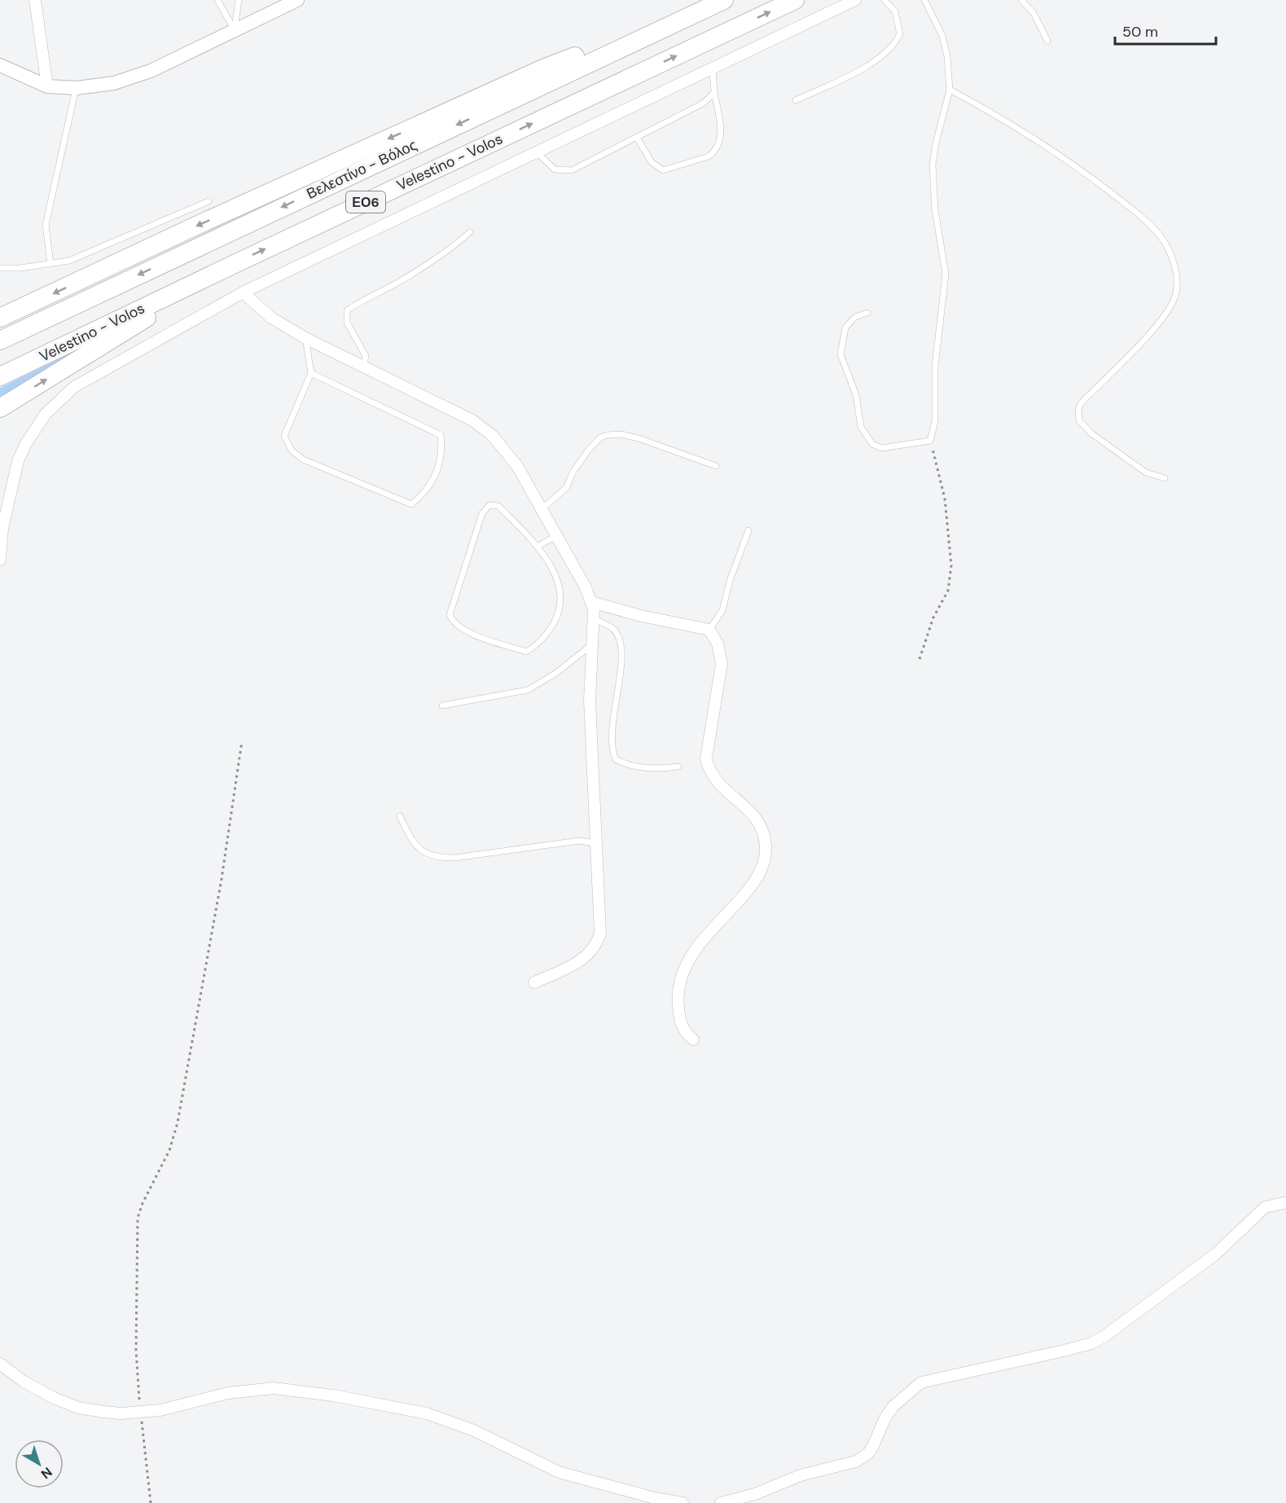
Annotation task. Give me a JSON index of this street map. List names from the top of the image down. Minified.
{"streets":{"highway":["Velestino - Volos","Βελεστίνο - Βόλος","ΕΟ6"]},"scale_bar":"50 m","north":"bottom right"}
